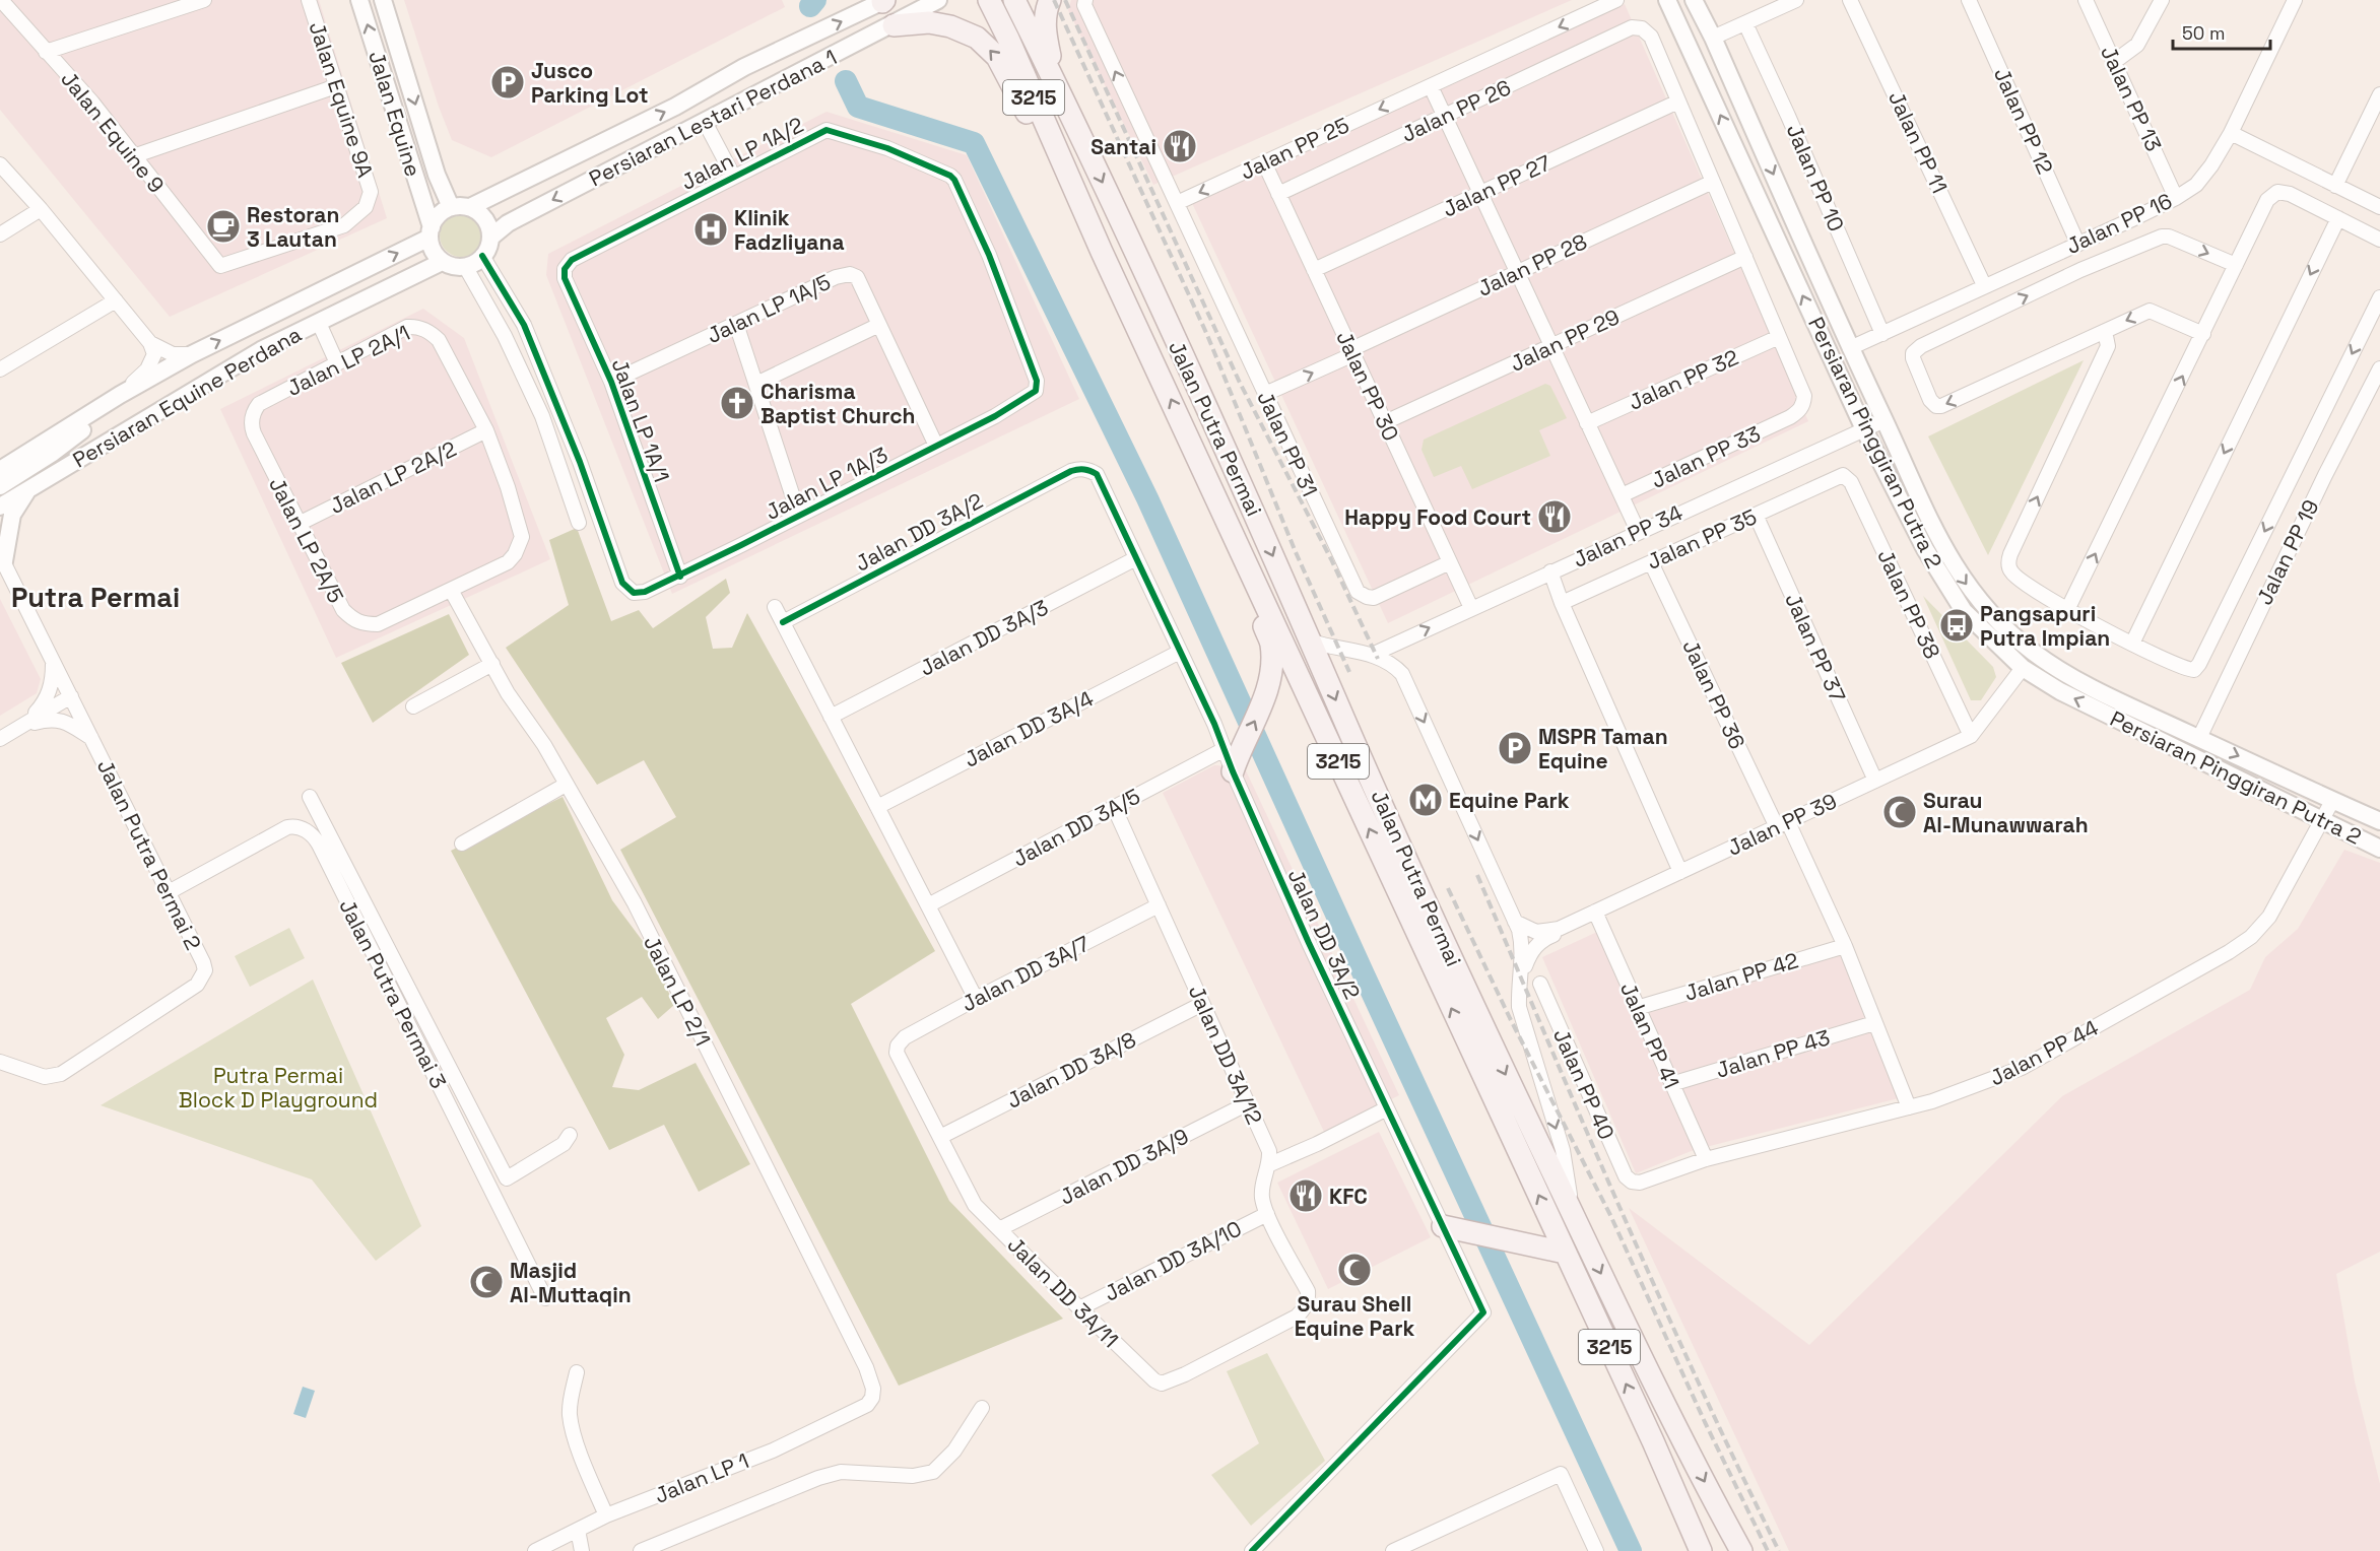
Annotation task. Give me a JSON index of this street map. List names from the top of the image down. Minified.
{"streets":{"main road":["3215","Jalan Putra Permai"],"street":["Jalan PP 13","Jalan Equine 9A","Jalan PP 26","Jalan Equine","Persiaran Lestari Perdana 1","Jalan PP 12","Jalan Equine 9","Jalan PP 11","Jalan PP 25","Jalan LP 1A/2","Jalan PP 10","Jalan PP 27","Jalan PP 16","Jalan PP 28","Jalan LP 1A/5","Jalan PP 29","Jalan LP 2A/1","Jalan PP 32","Jalan PP 30","Persiaran Equine Perdana","Jalan LP 1A/1","Persiaran Pinggiran Putra 2","Jalan PP 31","Jalan PP 33","Jalan LP 2A/2","Jalan LP 1A/3","Jalan DD 3A/2","Jalan PP 34","Jalan PP 35","Jalan LP 2A/5","Jalan PP 19","Jalan PP 38","Jalan DD 3A/3","Jalan PP 37","Jalan PP 36","Jalan DD 3A/4","Jalan PP 39","Jalan DD 3A/5","Jalan Putra Permai 2","Jalan DD 3A/7","Jalan PP 42","Jalan LP 2/1","Jalan Putra Permai 3","Jalan PP 41","Jalan PP 44","Jalan PP 43","Jalan DD 3A/12","Jalan DD 3A/8","Jalan PP 40","Jalan DD 3A/9","Jalan DD 3A/10","Jalan DD 3A/11","Jalan LP 1"]},"crossings":[["Jalan PP 13","Jalan PP 16"],["Jalan Equine 9A","Jalan Equine 9"],["Jalan PP 26","Jalan PP 27"],["Jalan PP 26","Jalan PP 30"],["Jalan Equine","Persiaran Lestari Perdana 1"],["Jalan Equine","Persiaran Equine Perdana"],["Jalan Equine","Jalan LP 1A/3"],["Persiaran Lestari Perdana 1","Persiaran Equine Perdana"],["Persiaran Lestari Perdana 1","Jalan LP 1A/3"],["Jalan PP 12","Jalan PP 16"],["Jalan PP 11","Jalan PP 16"],["Jalan PP 25","Jalan PP 30"],["Jalan PP 25","Jalan PP 31"],["Jalan LP 1A/2","Jalan LP 1A/1"],["Jalan LP 1A/2","Jalan LP 1A/3"],["Jalan PP 10","Jalan PP 16"],["Jalan PP 27","Jalan PP 30"],["Jalan PP 16","Persiaran Pinggiran Putra 2"],["Jalan PP 28","Jalan PP 30"],["Jalan PP 28","Jalan PP 31"],["Jalan LP 1A/5","Jalan LP 1A/1"],["Jalan LP 1A/5","Jalan LP 1A/3"],["Jalan PP 29","Jalan PP 30"],["Jalan LP 2A/1","Jalan LP 2A/2"],["Jalan LP 2A/1","Jalan LP 2A/5"],["Jalan PP 32","Jalan PP 33"],["Jalan PP 30","Jalan PP 31"],["Jalan PP 30","Jalan PP 34"],["Persiaran Equine Perdana","Jalan LP 1A/3"],["Jalan LP 1A/1","Jalan LP 1A/3"],["Persiaran Pinggiran Putra 2","Jalan PP 34"],["Persiaran Pinggiran Putra 2","Jalan PP 19"],["Persiaran Pinggiran Putra 2","Jalan PP 39"],["Persiaran Pinggiran Putra 2","Jalan PP 44"],["Jalan LP 2A/2","Jalan LP 2A/5"],["Jalan DD 3A/2","Jalan DD 3A/3"],["Jalan PP 35","Jalan PP 38"],["Jalan PP 35","Jalan PP 37"],["Jalan PP 35","Jalan PP 36"],["Jalan LP 2A/5","Jalan LP 2/1"],["Jalan PP 38","Jalan PP 39"],["Jalan PP 37","Jalan PP 39"],["Jalan PP 36","Jalan PP 39"],["Jalan PP 36","Jalan PP 42"],["Jalan PP 36","Jalan PP 44"],["Jalan PP 36","Jalan PP 43"],["Jalan PP 39","Jalan PP 41"],["Jalan DD 3A/5","Jalan DD 3A/12"],["Jalan Putra Permai 2","Jalan Putra Permai 3"],["Jalan DD 3A/7","Jalan DD 3A/12"],["Jalan DD 3A/7","Jalan DD 3A/11"],["Jalan PP 42","Jalan PP 41"],["Jalan LP 2/1","Jalan LP 1"],["Jalan PP 41","Jalan PP 44"],["Jalan PP 41","Jalan PP 43"],["Jalan PP 44","Jalan PP 40"],["Jalan DD 3A/12","Jalan DD 3A/8"],["Jalan DD 3A/12","Jalan DD 3A/9"],["Jalan DD 3A/8","Jalan DD 3A/11"],["Jalan DD 3A/9","Jalan DD 3A/11"],["Jalan DD 3A/10","Jalan DD 3A/11"]],"one_way":["Jalan PP 25"],"districts":["Putra Permai"],"parks":["Putra Permai Block D Playground"],"places":{"parking":["Jusco Parking Lot","MSPR Taman Equine"],"restaurant":["Santai","Happy Food Court","KFC"],"cafe":["Restoran 3 Lautan"],"hospital":["Klinik Fadzliyana"],"church":["Charisma Baptist Church"],"bus stop":["Pangsapuri Putra Impian"],"metro station":["Equine Park"],"mosque":["Surau Al-Munawwarah","Surau Shell Equine Park","Masjid Al-Muttaqin"]},"scale_bar":"50 m"}
